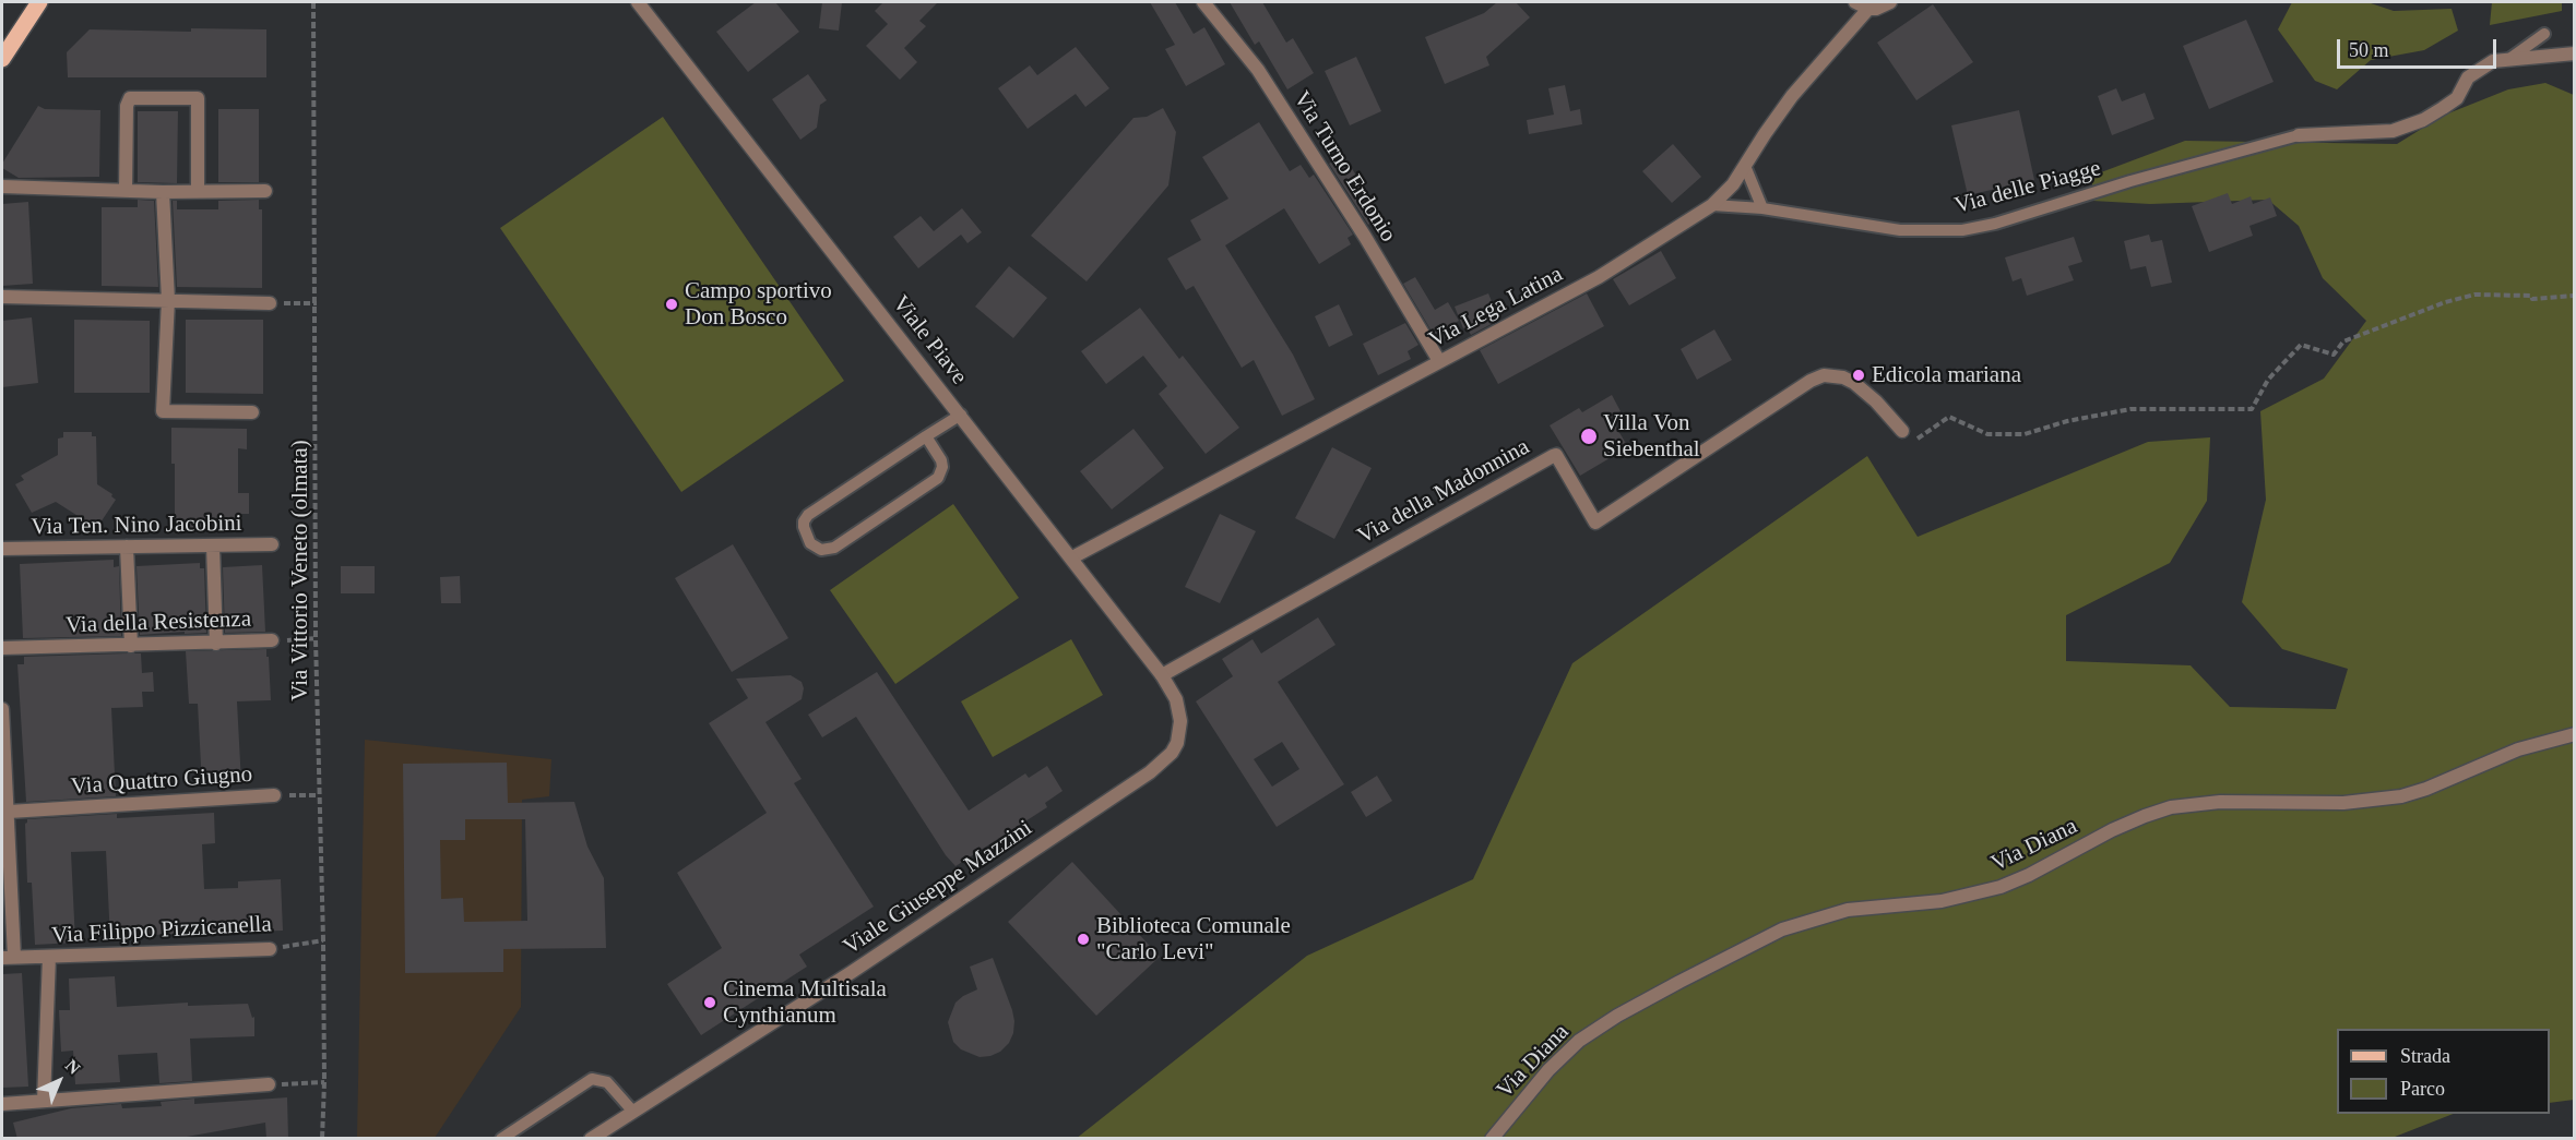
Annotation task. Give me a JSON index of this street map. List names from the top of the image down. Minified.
{"streets":{"street":["Via Turno Erdonio","Via Lega Latina","Viale Piave","Via della Madonnina","Via Ten. Nino Jacobini","Via della Resistenza","Via Quattro Giugno","Via Diana","Viale Giuseppe Mazzini","Via Filippo Pizzicanella"],"lane":["Via delle Piagge"],"path":["Via Vittorio Veneto (olmata)"]},"crossings":[["Via Turno Erdonio","Via Lega Latina"],["Via delle Piagge","Via Lega Latina"],["Via Lega Latina","Viale Piave"],["Viale Piave","Via della Madonnina"],["Viale Piave","Viale Giuseppe Mazzini"],["Via Vittorio Veneto (olmata)","Via della Resistenza"],["Via Vittorio Veneto (olmata)","Via Quattro Giugno"],["Via Vittorio Veneto (olmata)","Via Filippo Pizzicanella"]],"places":["Campo sportivo Don Bosco","Edicola mariana","Villa Von Siebenthal","Biblioteca Comunale \"Carlo Levi\"","Cinema Multisala Cynthianum"],"legend":["Strada","Parco"],"scale_bar":"50 m","north":"top right"}
